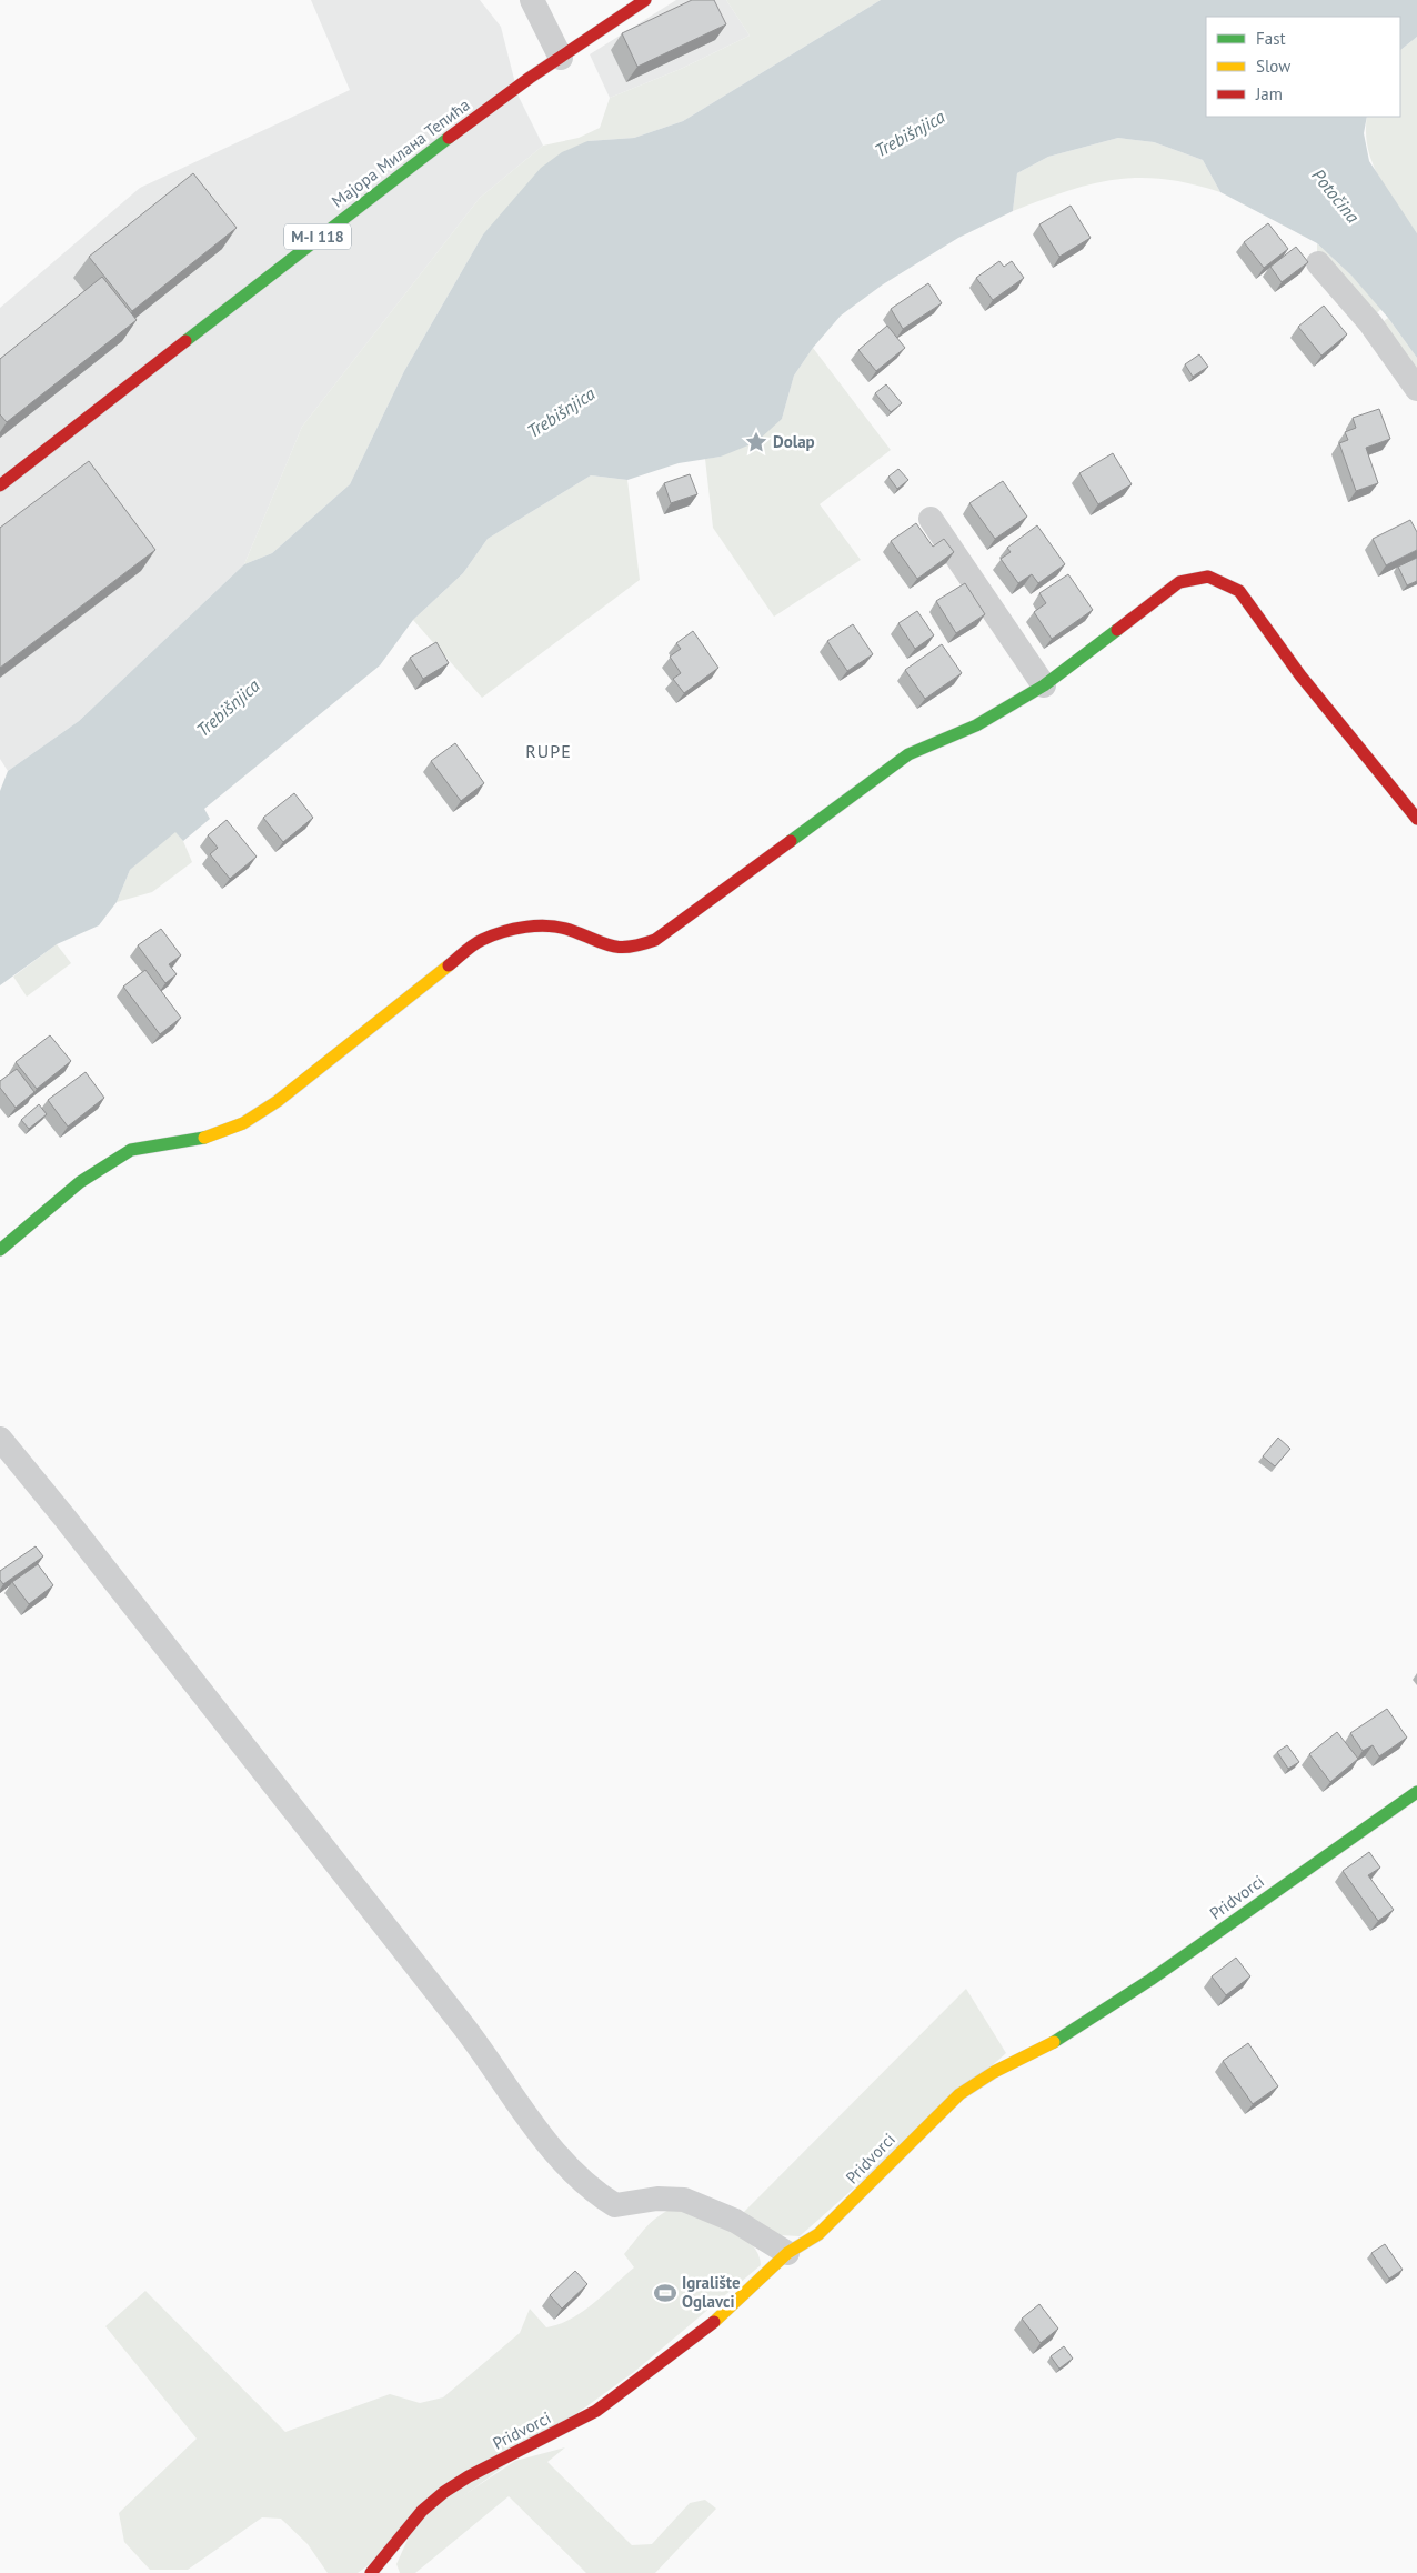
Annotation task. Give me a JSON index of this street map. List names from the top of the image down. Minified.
{"streets":{"street":["Мајора Милана Тепића","M-I 118","Pridvorci"]},"districts":["RUPE"],"water":["Trebišnjica","Potočina"],"places":{"place":["Dolap"],"sports":["Igralište Oglavci"]},"legend":["Fast","Slow","Jam"]}
